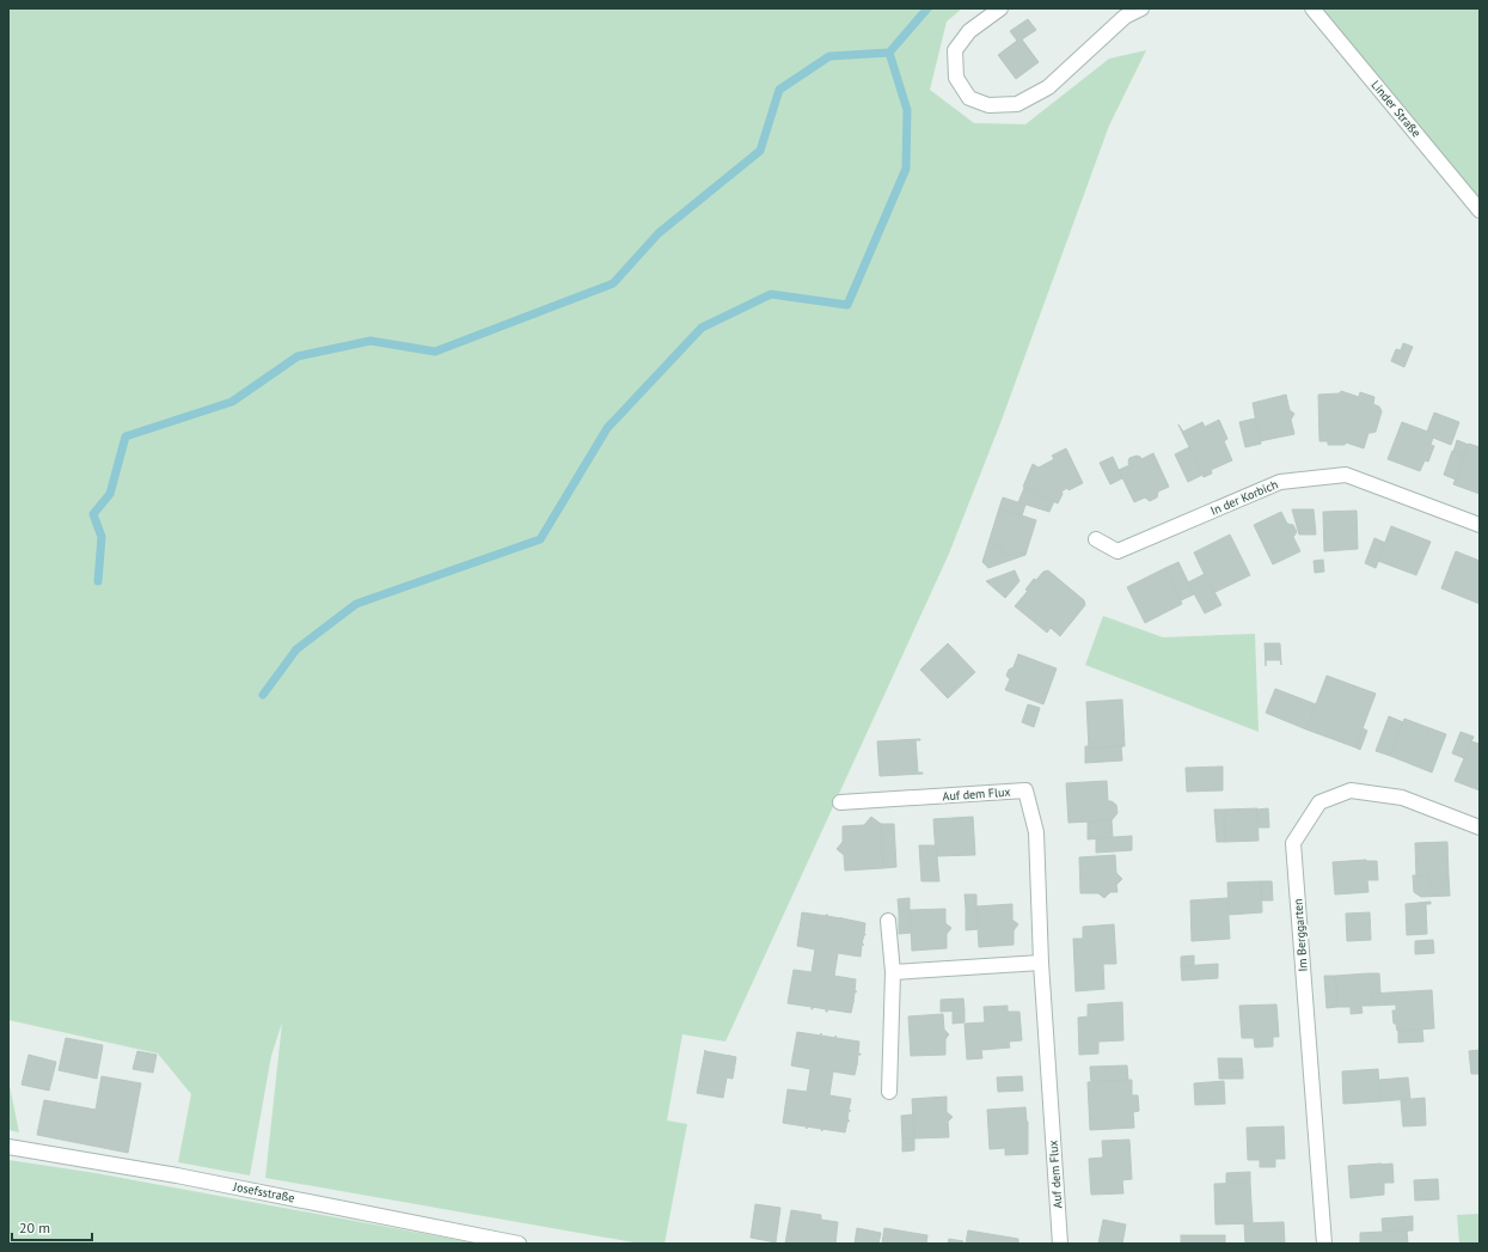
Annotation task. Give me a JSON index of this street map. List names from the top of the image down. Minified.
{"streets":{"street":["Linder Straße","In der Korbich","Auf dem Flux","Im Berggarten","Josefsstraße"]},"scale_bar":"20 m"}
